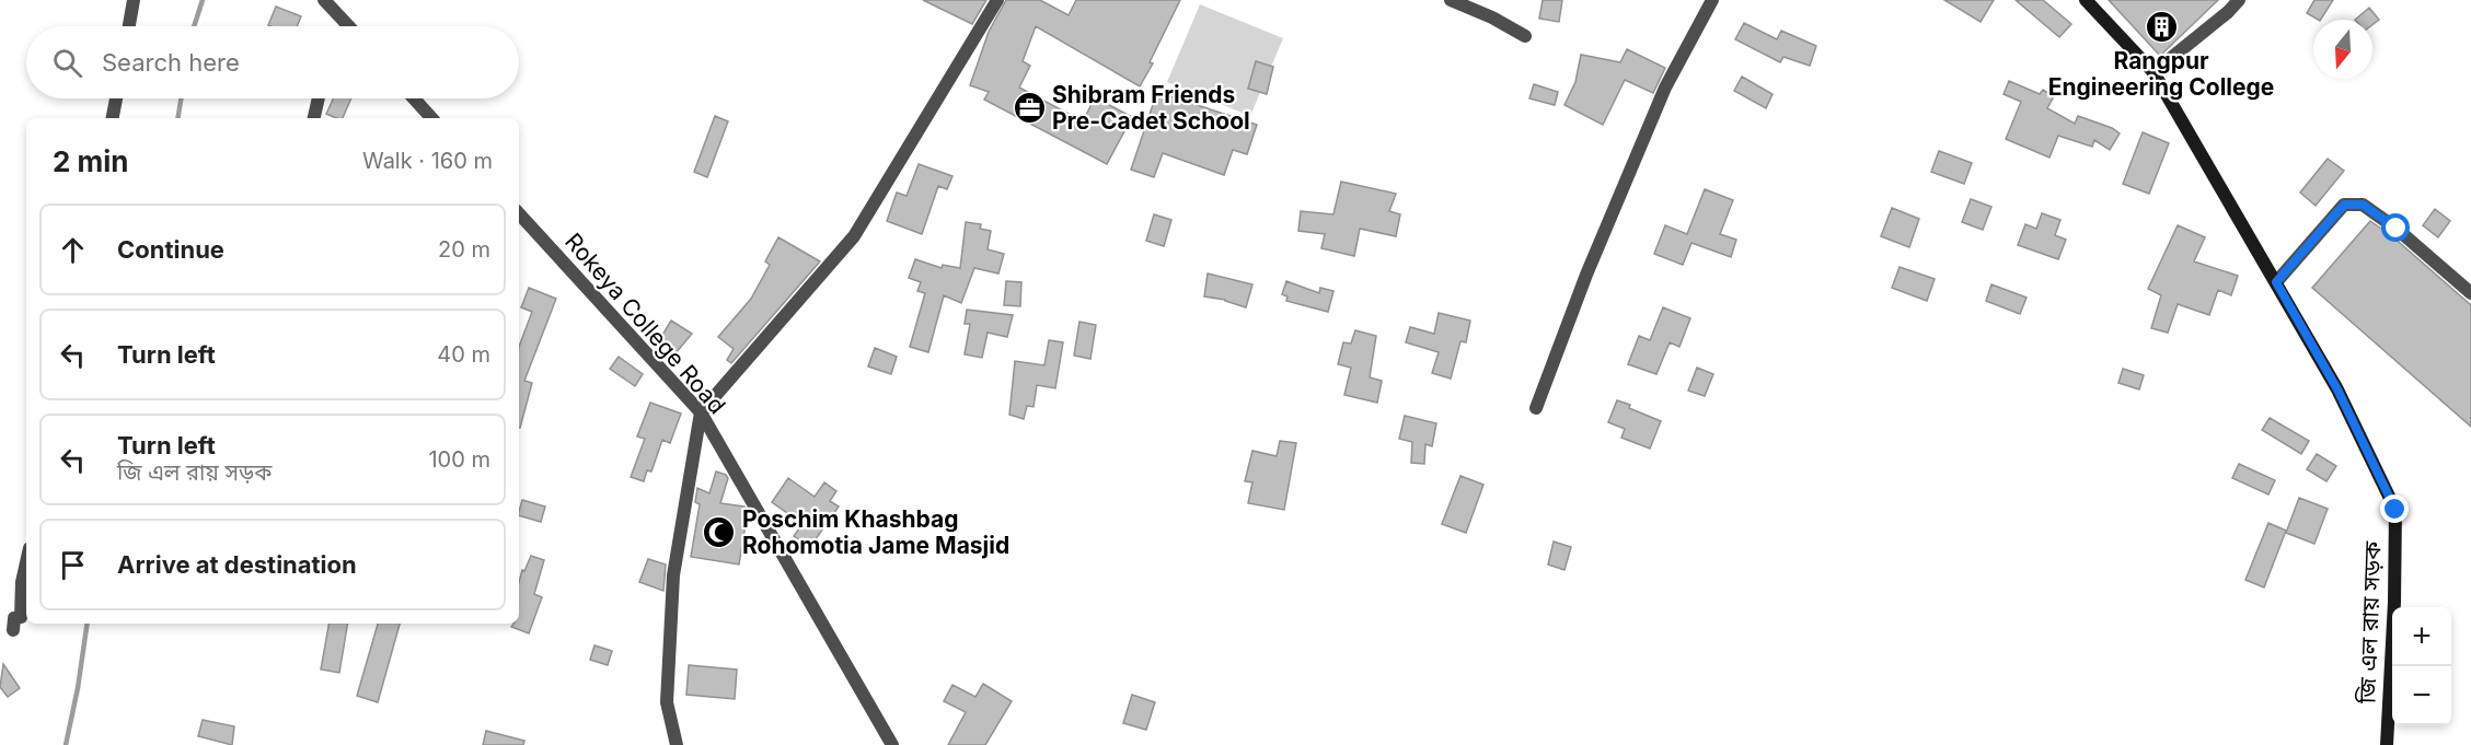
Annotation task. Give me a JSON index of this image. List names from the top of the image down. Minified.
{"streets":{"main road":["জি এল রায় সড়ক"],"street":["Rokeya College Road"]},"places":{"building":["Rangpur Engineering College"],"office":["Shibram Friends Pre-Cadet School"],"mosque":["Poschim Khashbag Rohomotia Jame Masjid"]},"north":"bottom","page":{"search":"Search here","heading":["2 min","Walk · 160 m"],"list":[["Continue","20 m"],["Turn left","40 m"],["Turn left","জি এল রায় সড়ক","100 m"],"Arrive at destination"],"map_buttons":["+","−"]}}
